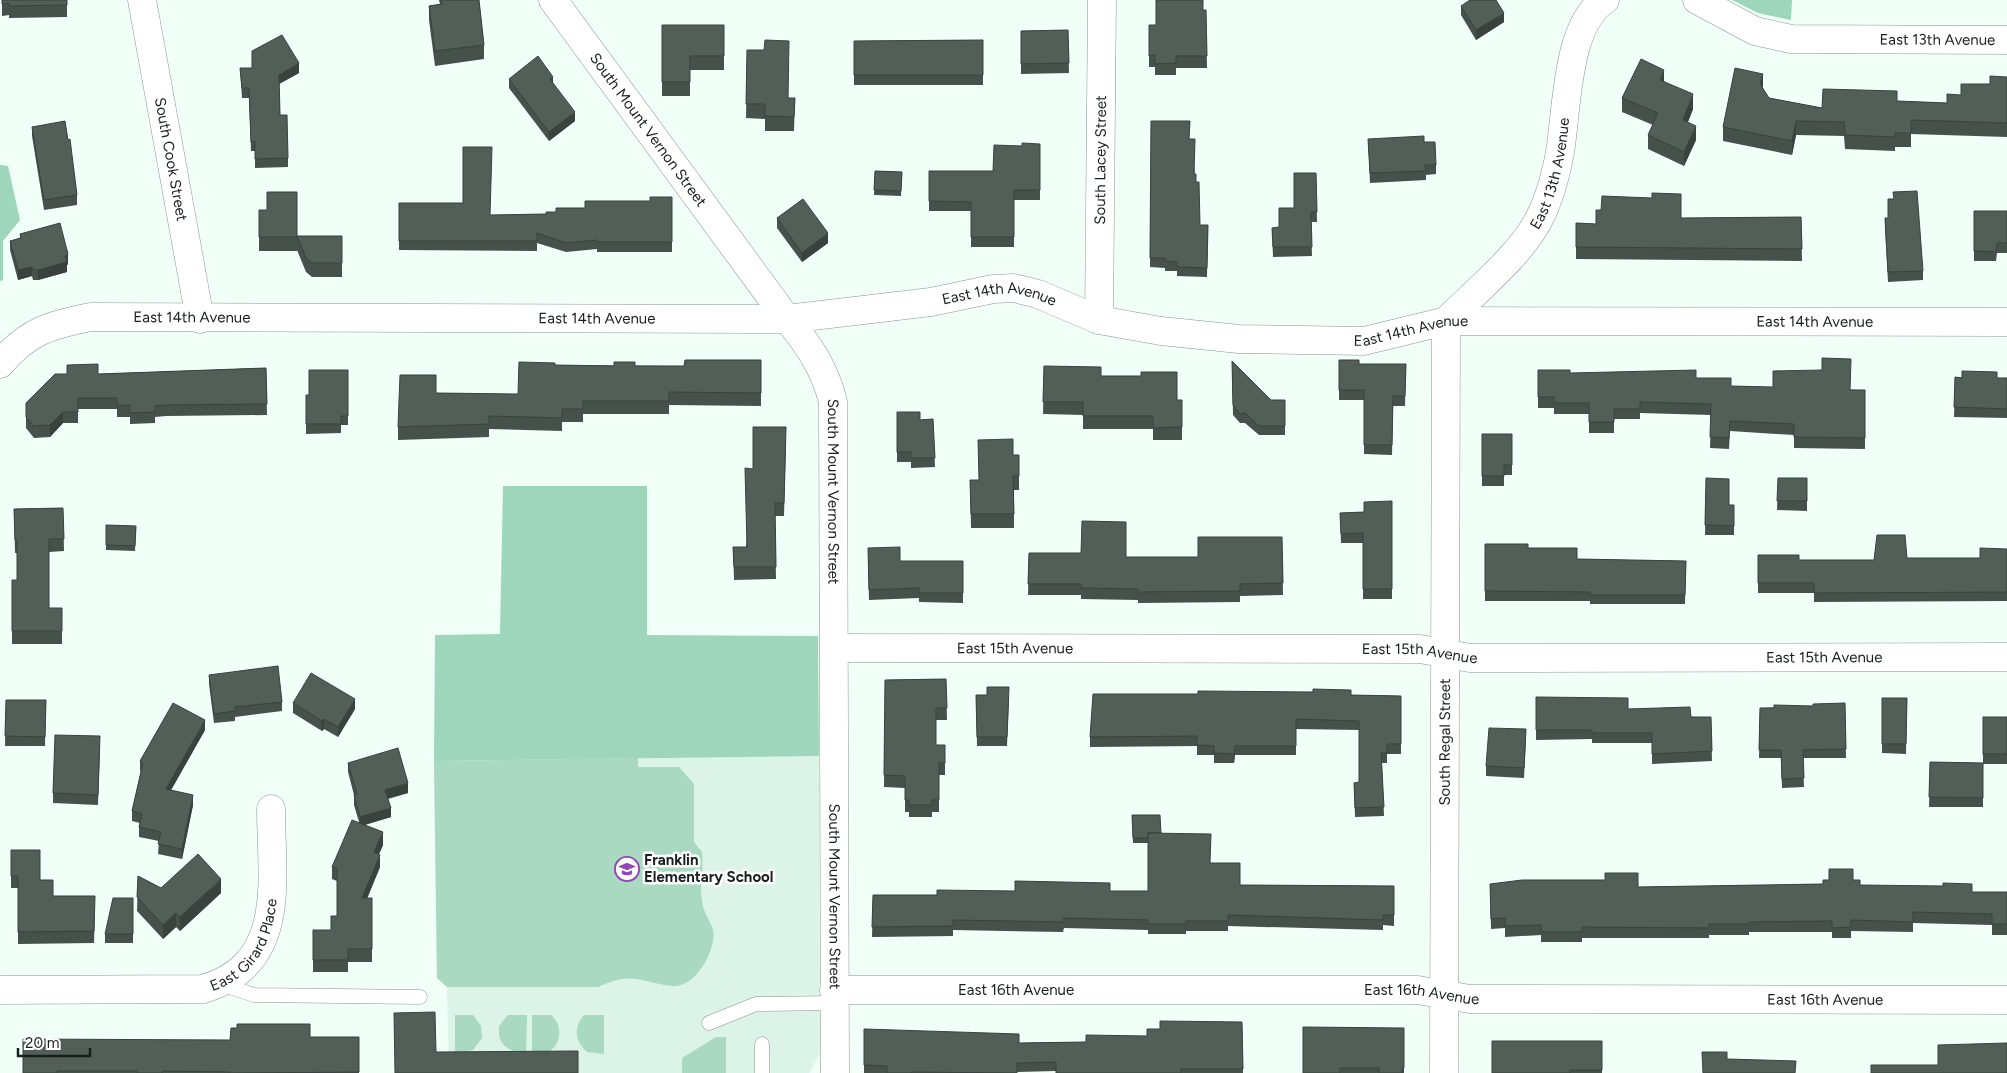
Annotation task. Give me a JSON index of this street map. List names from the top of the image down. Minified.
{"streets":{"street":["East 13th Avenue","South Mount Vernon Street","South Cook Street","South Lacey Street","East 14th Avenue","East 15th Avenue","South Regal Street","East Girard Place","East 16th Avenue"]},"crossings":[["East 13th Avenue","East 14th Avenue"],["East 13th Avenue","South Regal Street"],["South Mount Vernon Street","East 14th Avenue"],["South Mount Vernon Street","East 15th Avenue"],["South Mount Vernon Street","East 16th Avenue"],["South Cook Street","East 14th Avenue"],["South Lacey Street","East 14th Avenue"],["East 14th Avenue","South Regal Street"],["East 15th Avenue","South Regal Street"],["South Regal Street","East 16th Avenue"]],"places":{"school or university":["Franklin Elementary School"]},"scale_bar":"20 m"}
